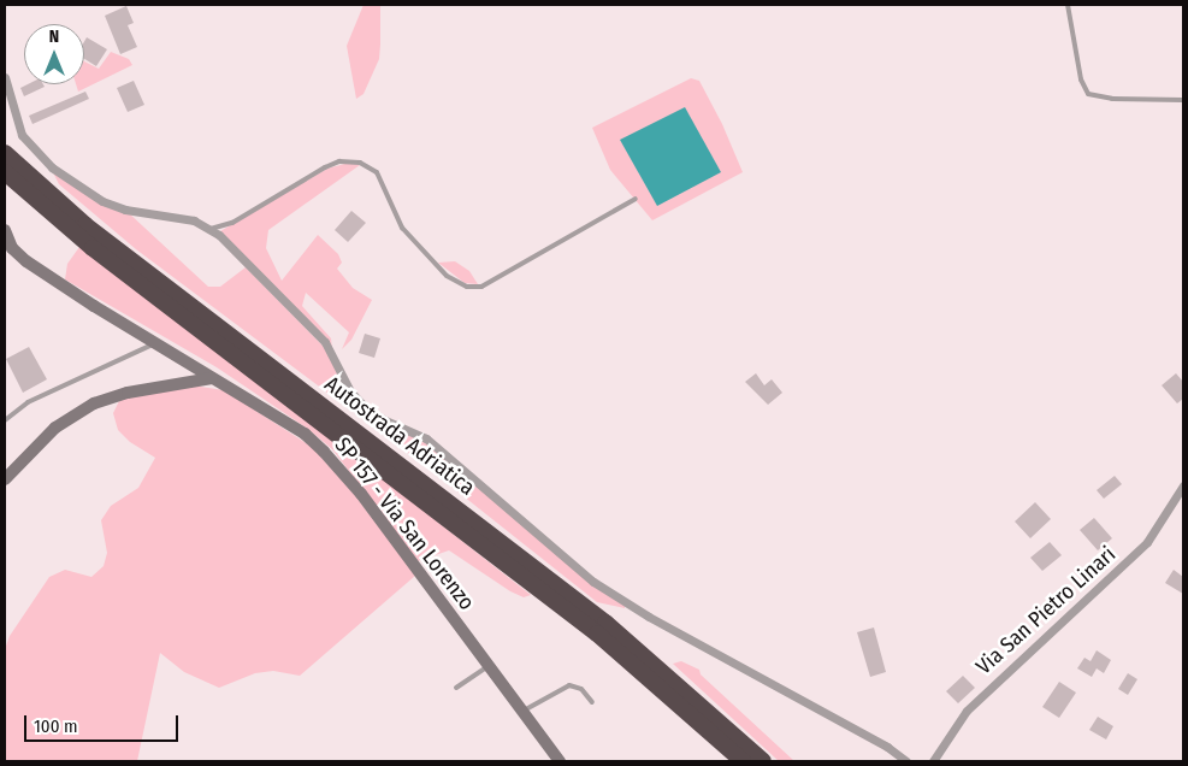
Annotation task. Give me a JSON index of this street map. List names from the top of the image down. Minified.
{"streets":{"highway":["Autostrada Adriatica"],"main road":["SP 157 - Via San Lorenzo"],"street":["Via San Pietro Linari"]},"scale_bar":"100 m","north":"top"}
